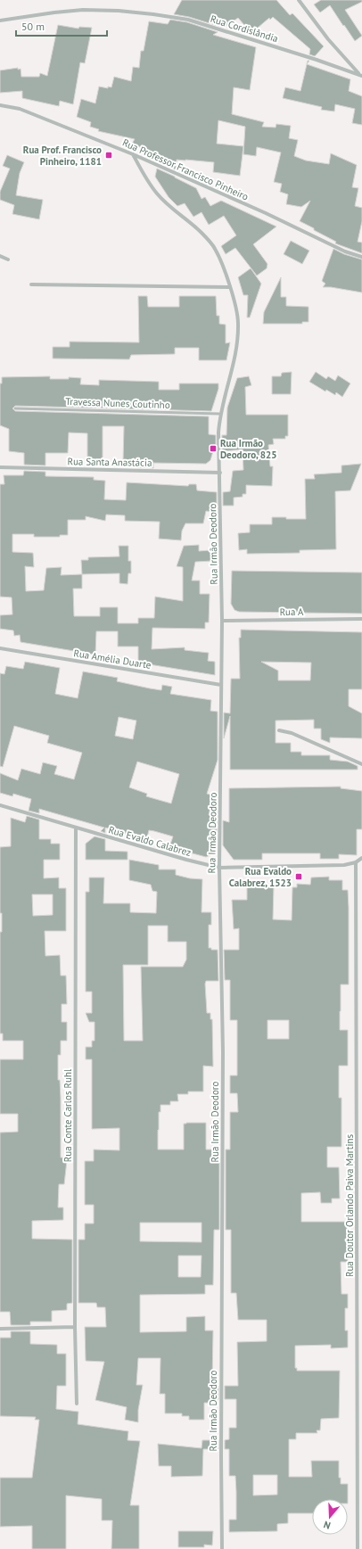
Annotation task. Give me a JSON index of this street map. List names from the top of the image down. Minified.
{"streets":{"street":["Rua Cordislândia","Rua Professor Francisco Pinheiro","Rua Santa Anastácia","Rua Irmão Deodoro","Rua A","Rua Amélia Duarte","Rua Evaldo Calabrez","Rua Conte Carlos Ruhl","Rua Doutor Orlando Paiva Martins"],"lane":["Travessa Nunes Coutinho"]},"crossings":[["Rua Professor Francisco Pinheiro","Rua Irmão Deodoro"],["Travessa Nunes Coutinho","Rua Irmão Deodoro"],["Rua Santa Anastácia","Rua Irmão Deodoro"],["Rua Irmão Deodoro","Rua A"],["Rua Irmão Deodoro","Rua Amélia Duarte"],["Rua Irmão Deodoro","Rua Evaldo Calabrez"],["Rua Evaldo Calabrez","Rua Conte Carlos Ruhl"],["Rua Evaldo Calabrez","Rua Doutor Orlando Paiva Martins"]],"places":{"transit":["Rua Prof. Francisco Pinheiro, 1181","Rua Irmão Deodoro, 825","Rua Evaldo Calabrez, 1523"]},"scale_bar":"50 m","north":"bottom"}
